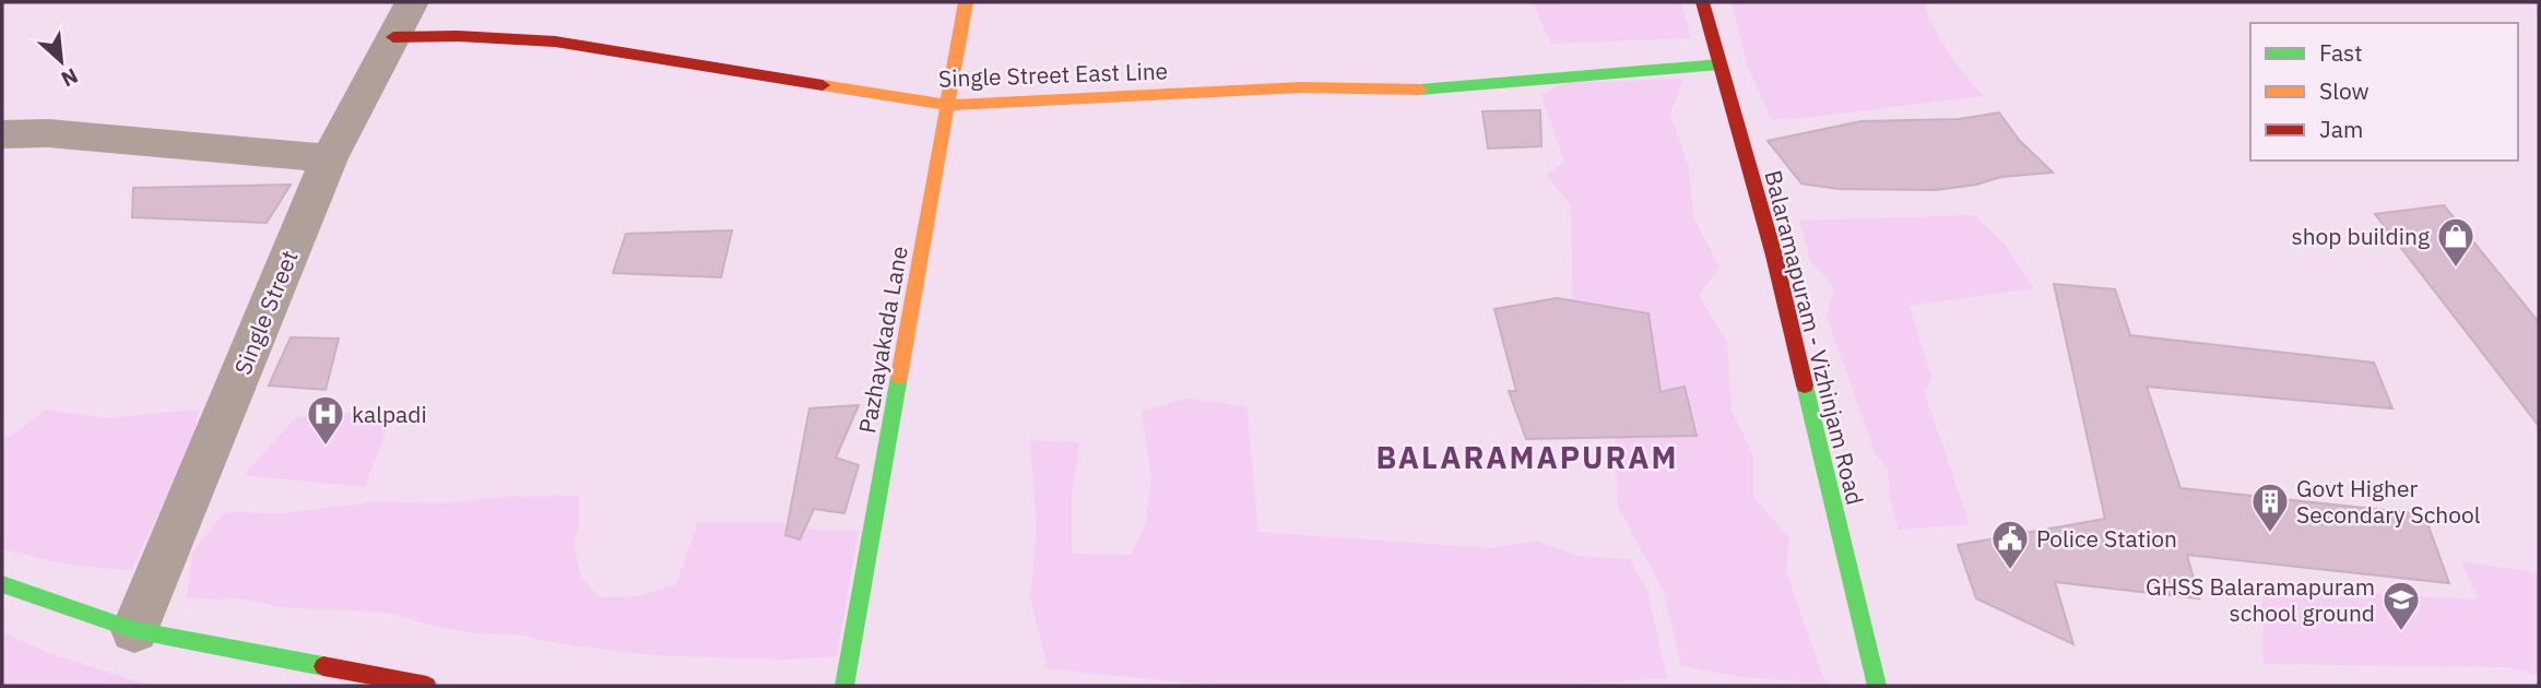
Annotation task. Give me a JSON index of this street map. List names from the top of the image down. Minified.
{"streets":{"street":["Single Street East Line","Single Street","Balaramapuram - Vizhinjam Road","Pazhayakada Lane"]},"crossings":[["Single Street East Line","Single Street"],["Single Street East Line","Balaramapuram - Vizhinjam Road"],["Single Street East Line","Pazhayakada Lane"]],"districts":["BALARAMAPURAM"],"places":{"shop":["shop building"],"hospital":["kalpadi"],"building":["Govt Higher Secondary School"],"public building":["Police Station"],"school or university":["GHSS Balaramapuram school ground"]},"legend":["Fast","Slow","Jam"],"north":"bottom right"}
